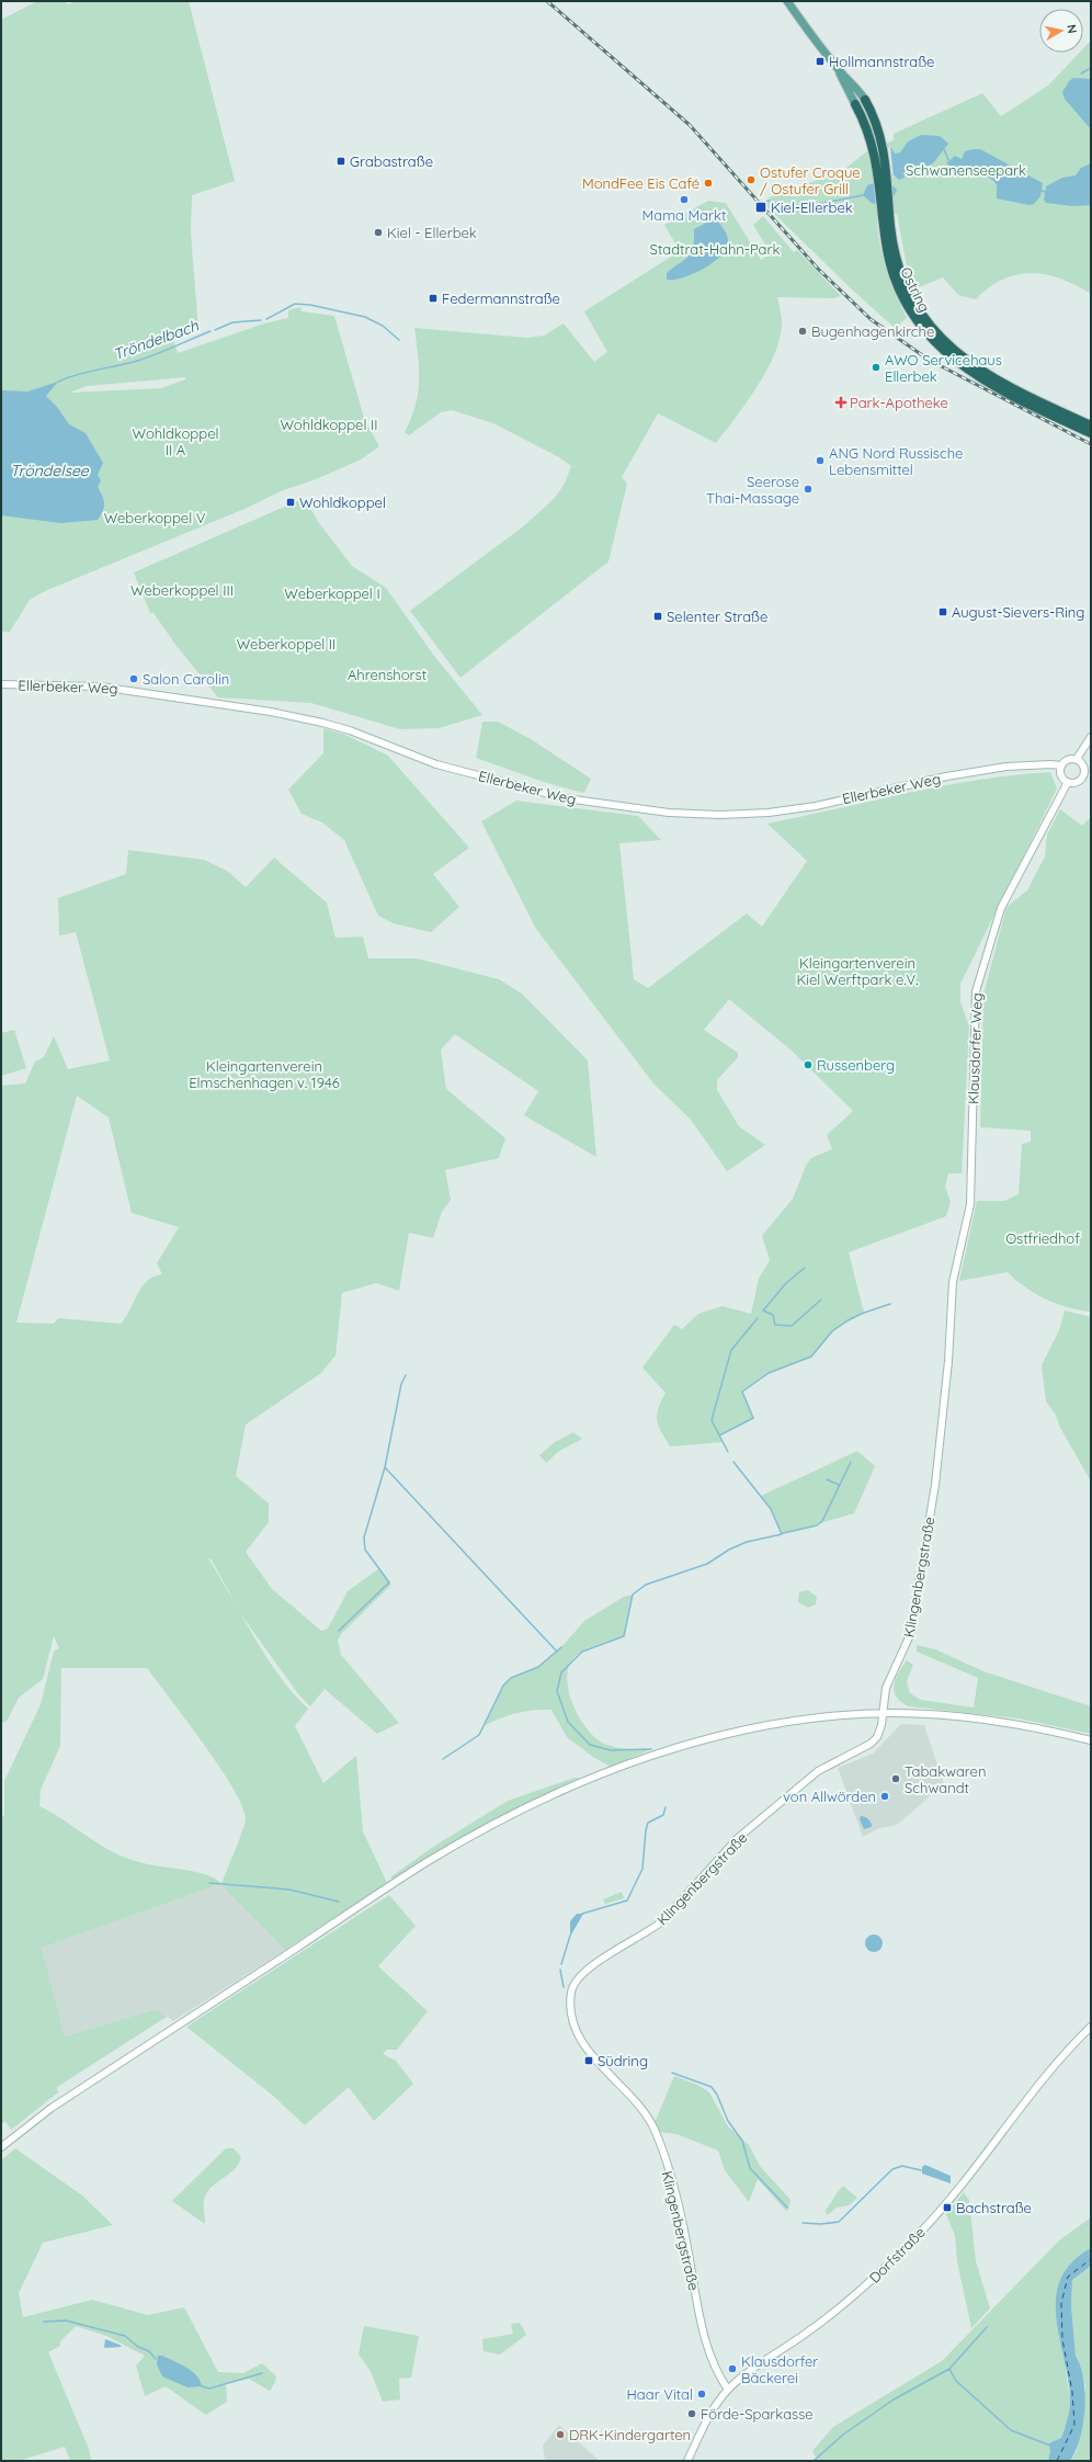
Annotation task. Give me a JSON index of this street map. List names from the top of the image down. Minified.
{"streets":{"highway":["Ostring"],"street":["Ellerbeker Weg","Klausdorfer Weg","Klingenbergstraße","Dorfstraße"]},"crossings":[["Ellerbeker Weg","Klausdorfer Weg"],["Klausdorfer Weg","Klingenbergstraße"],["Klingenbergstraße","Dorfstraße"]],"water":["Tröndelbach","Tröndelsee"],"parks":["Schwanenseepark","Stadtrat-Hahn-Park","Wohldkoppel II","Wohldkoppel II A","Weberkoppel V","Weberkoppel III","Weberkoppel I","Weberkoppel II","Ahrenshorst","Kleingartenverein Kiel Werftpark e.V.","Kleingartenverein Elmschenhagen v. 1946","Ostfriedhof"],"places":{"transit":["Hollmannstraße","Grabastraße","Kiel-Ellerbek","Federmannstraße","Wohldkoppel","August-Sievers-Ring","Selenter Straße","Südring","Bachstraße"],"other":["Ostufer Croque / Ostufer Grill","MondFee Eis Café","Mama Markt","Kiel - Ellerbek","Bugenhagenkirche","AWO Servicehaus Ellerbek","ANG Nord Russische Lebensmittel","Seerose Thai-Massage","Salon Carolin","Russenberg","Tabakwaren Schwandt","von Allwörden","Klausdorfer Bäckerei","Haar Vital","Förde-Sparkasse","DRK-Kindergarten"],"health":["Park-Apotheke"]},"north":"right"}
